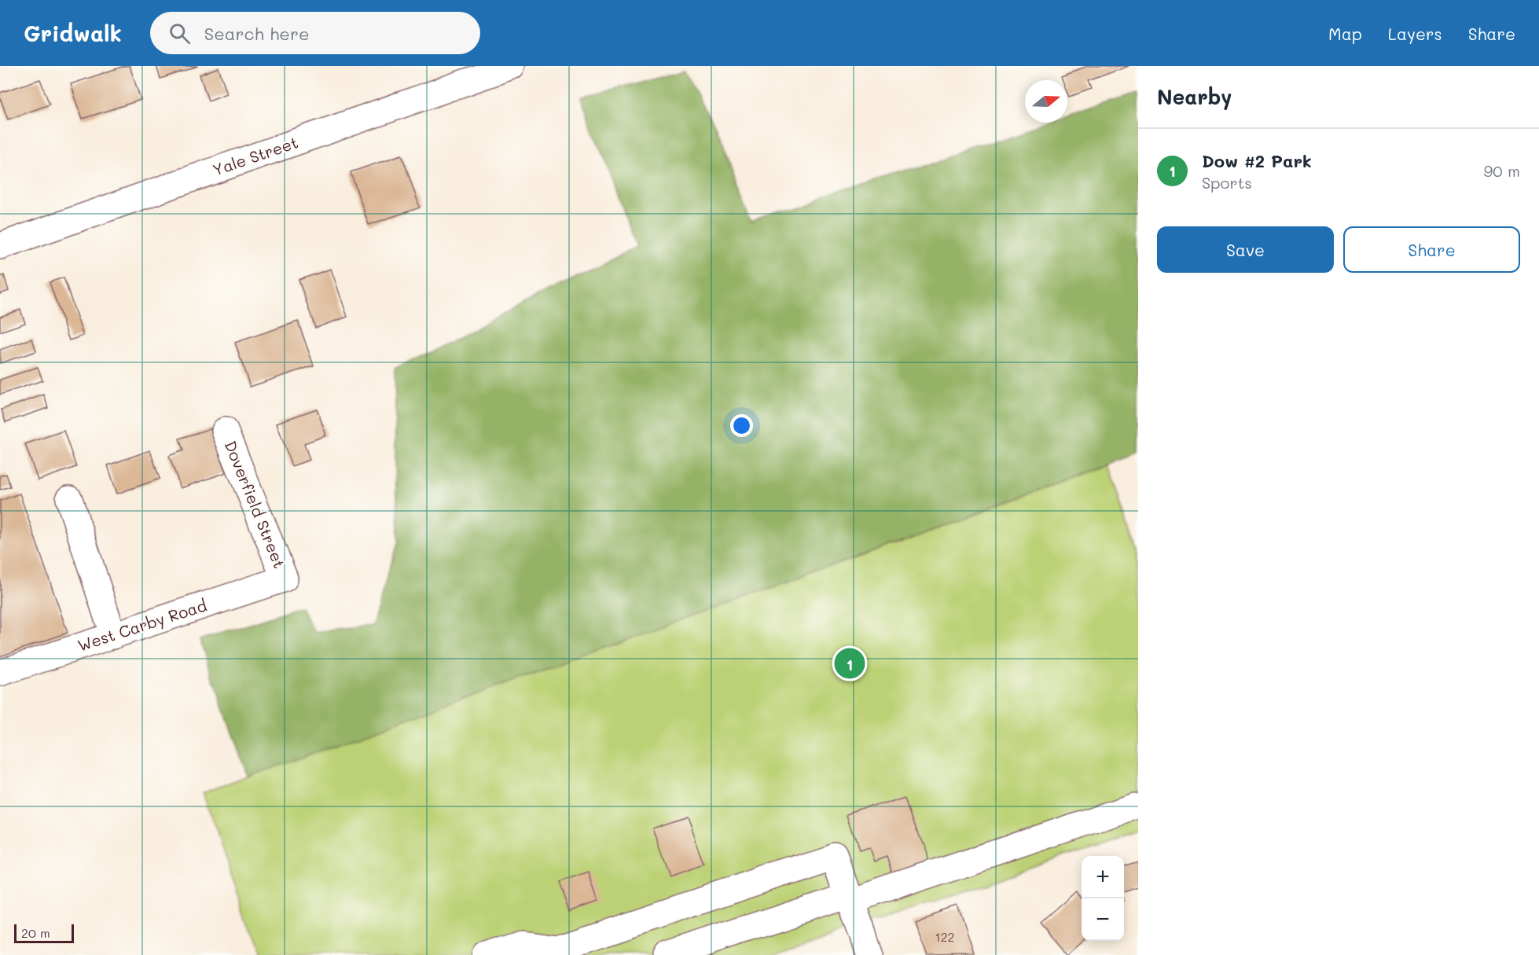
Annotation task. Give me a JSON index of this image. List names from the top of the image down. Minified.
{"streets":{"street":["Yale Street","Doverfield Street","West Carby Road"]},"crossings":[["Doverfield Street","West Carby Road"]],"house_numbers":["122"],"scale_bar":"20 m","north":"right","page":{"header":"Gridwalk","search":"Search here","nav":["Map","Layers","Share"],"heading":"Nearby","list":[{"mark":"1","name":"Dow #2 Park","note":"Sports","value":"90 m"}],"buttons":["Save","Share"],"pins":"1","map_buttons":["+","−"],"scale":"20 m"}}
